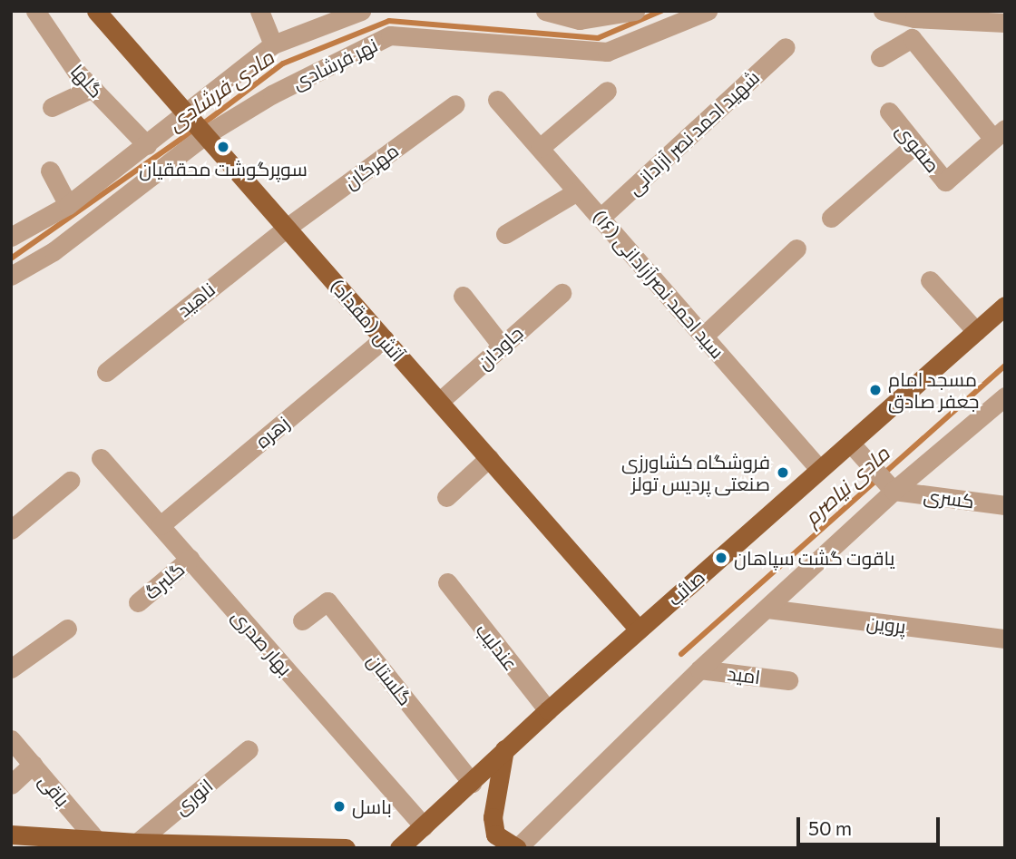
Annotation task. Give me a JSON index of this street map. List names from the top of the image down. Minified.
{"streets":{"main road":["آتش (مقداد)","صائب"],"street":["نهر فرشادی","گلها","شهید احمد نصر آزادانی","صفوی","مهرگان","سید احمد نصرآزادانی (۱۶)","ناهید","جاودان","زهره","کسری","گلبرگ","پروین","بهار صدری","عندلیب","امید","گلستان","باقی","انوری"]},"crossings":[["نهر فرشادی","آتش (مقداد)"],["شهید احمد نصر آزادانی","سید احمد نصرآزادانی (۱۶)"],["مهرگان","ناهید"],["مهرگان","آتش (مقداد)"],["سید احمد نصرآزادانی (۱۶)","صائب"],["ناهید","آتش (مقداد)"],["آتش (مقداد)","جاودان"],["آتش (مقداد)","زهره"],["آتش (مقداد)","صائب"],["زهره","بهار صدری"],["گلبرگ","بهار صدری"],["صائب","بهار صدری"],["صائب","عندلیب"],["صائب","گلستان"]],"water":["مادی فرشادی","مادی نیاصرم"],"places":["سوپرگوشت محققیان","مسجد امام جعفر صادق","فروشگاه کشاورزی صنعتی پردیس تولز","یاقوت گشت سپاهان","باسل"],"scale_bar":"50 m"}
